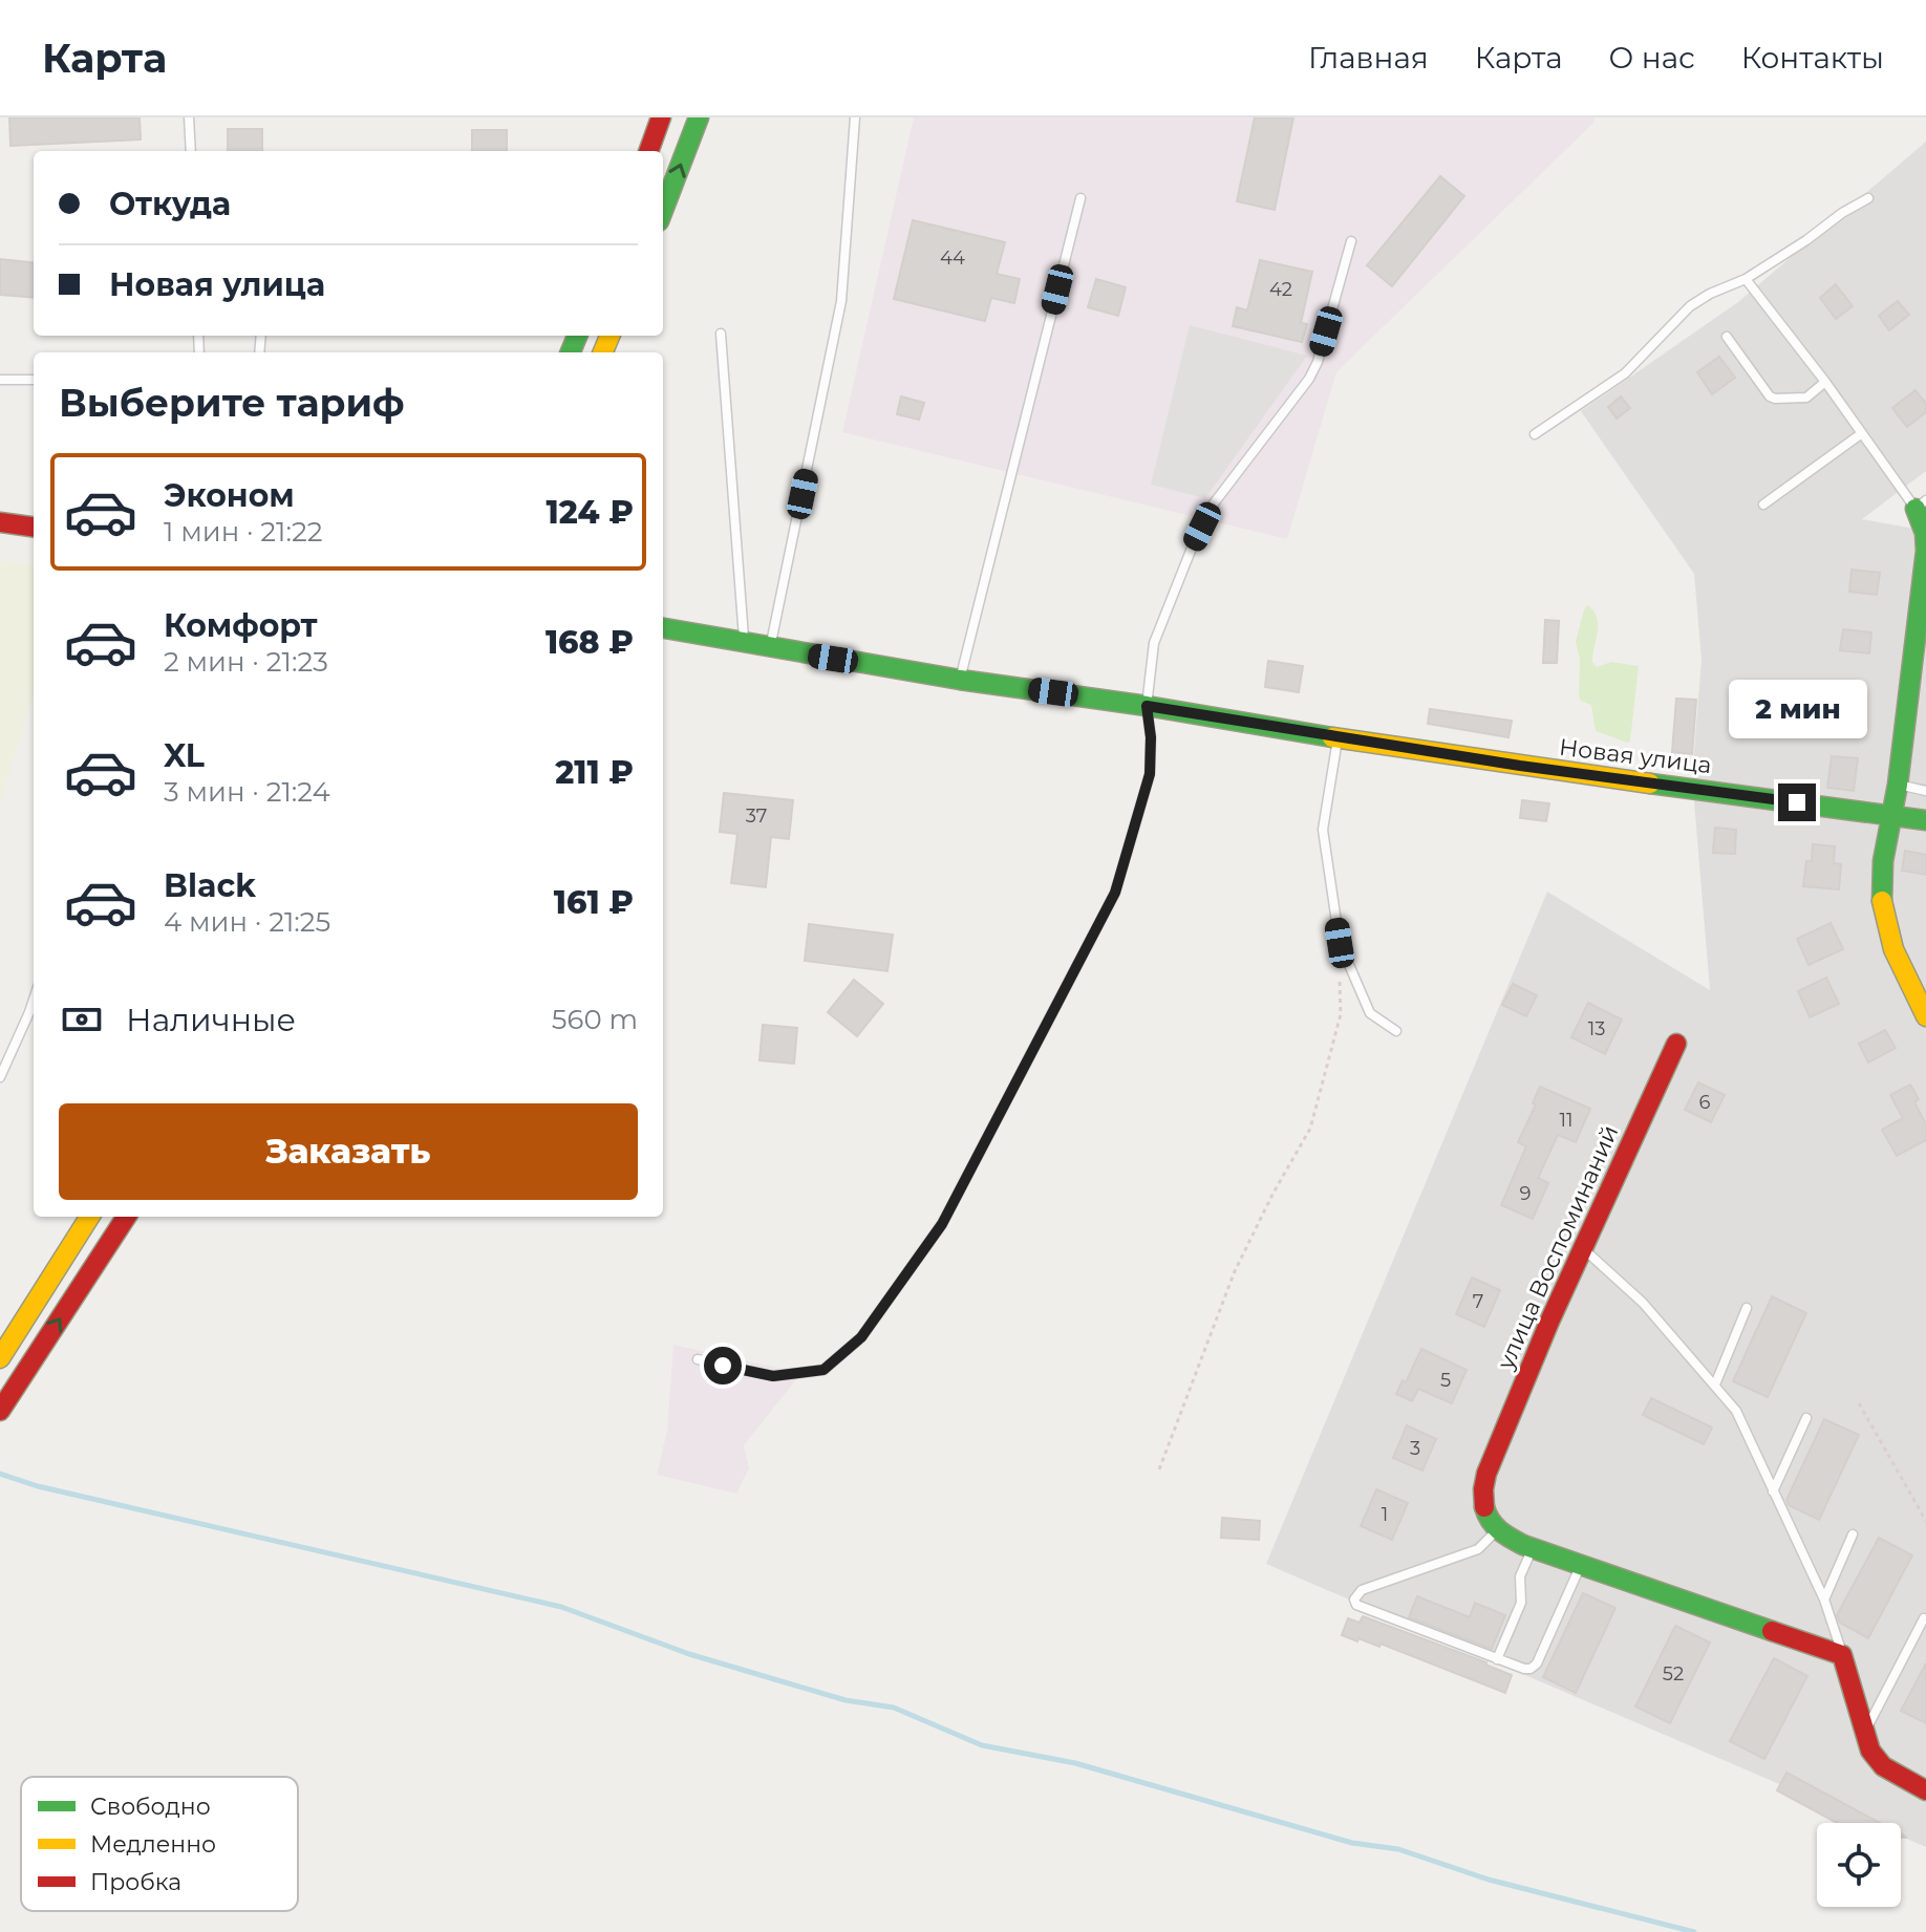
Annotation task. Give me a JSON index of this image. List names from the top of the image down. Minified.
{"streets":{"main road":["Новая улица","улица Воспоминаний"]},"house_numbers":["44","42","37","13","6","11","9","7","5","3","1","52"],"legend":["Свободно","Медленно","Пробка"],"page":{"header":"Карта","nav":["Главная","Карта","О нас","Контакты"],"banner":["Откуда","Новая улица"],"heading":"Выберите тариф","list":[{"name":"Эконом","note":"1 мин · 21:22","value":"124 ₽"},{"name":"Комфорт","note":"2 мин · 21:23","value":"168 ₽"},{"name":"XL","note":"3 мин · 21:24","value":"211 ₽"},{"name":"Black","note":"4 мин · 21:25","value":"161 ₽"}],"bubble":"2 мин","pay":["Наличные","560 m"],"buttons":"Заказать"}}
